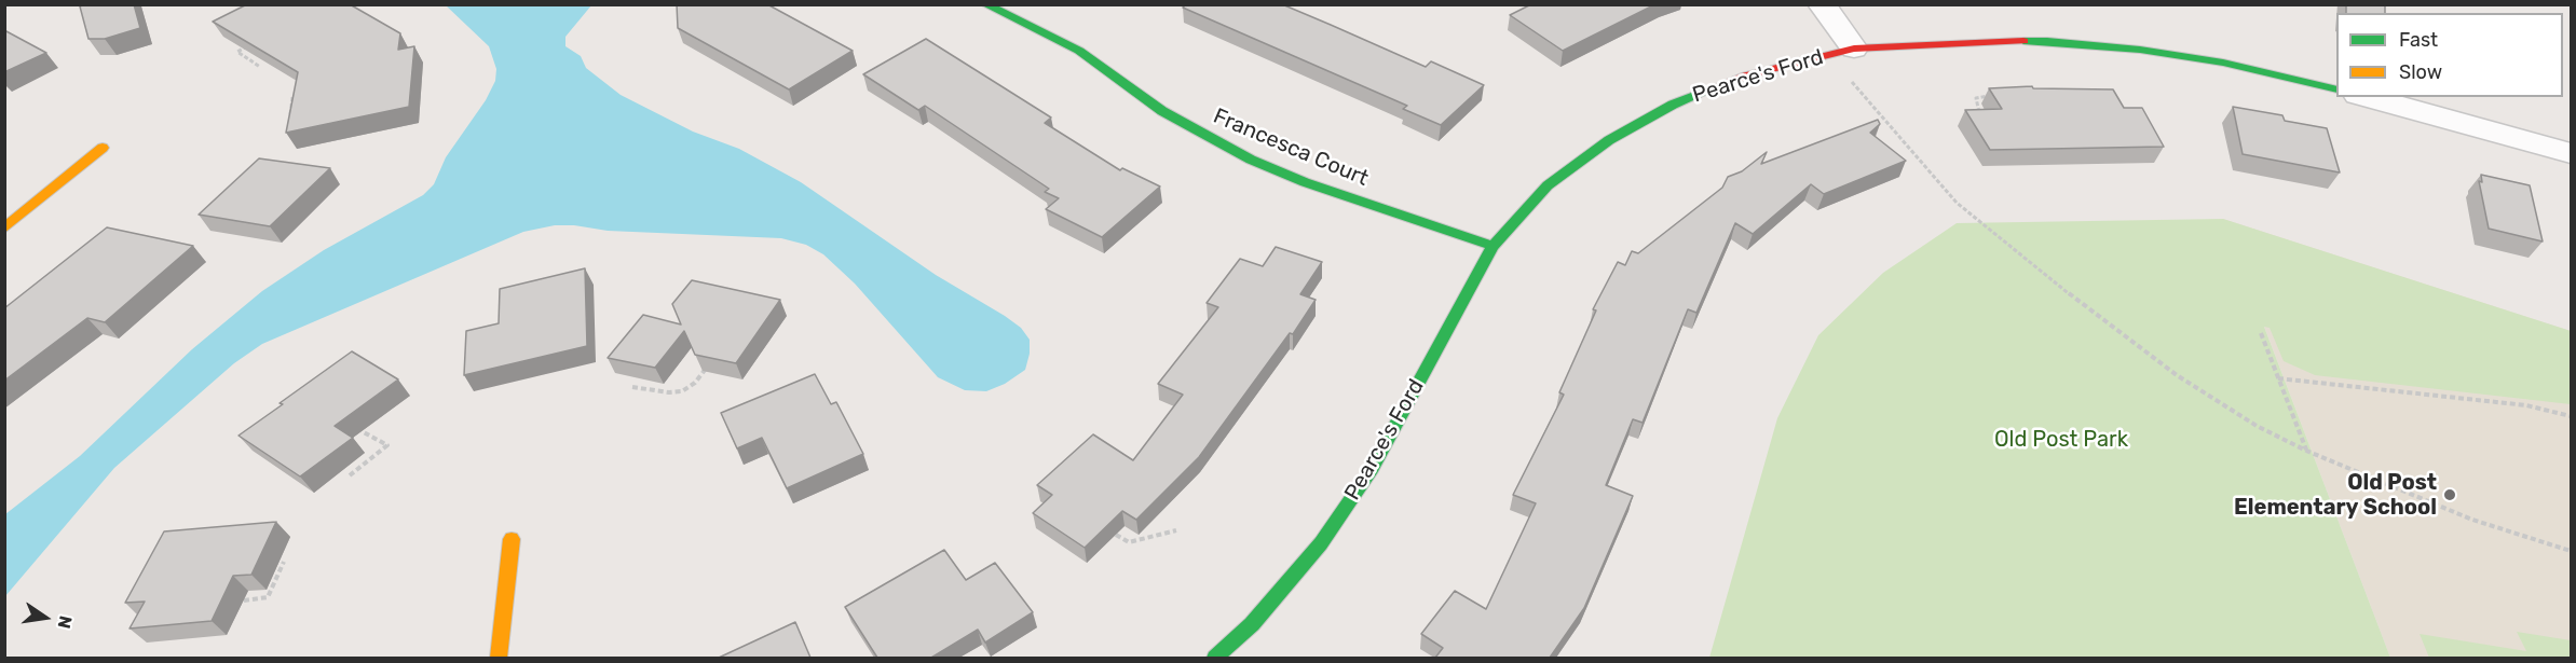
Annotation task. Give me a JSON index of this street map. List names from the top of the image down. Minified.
{"streets":{"street":["Pearce's Ford","Francesca Court"]},"crossings":[["Pearce's Ford","Francesca Court"]],"parks":["Old Post Park"],"places":["Old Post Elementary School"],"legend":["Fast","Slow"],"north":"right"}
